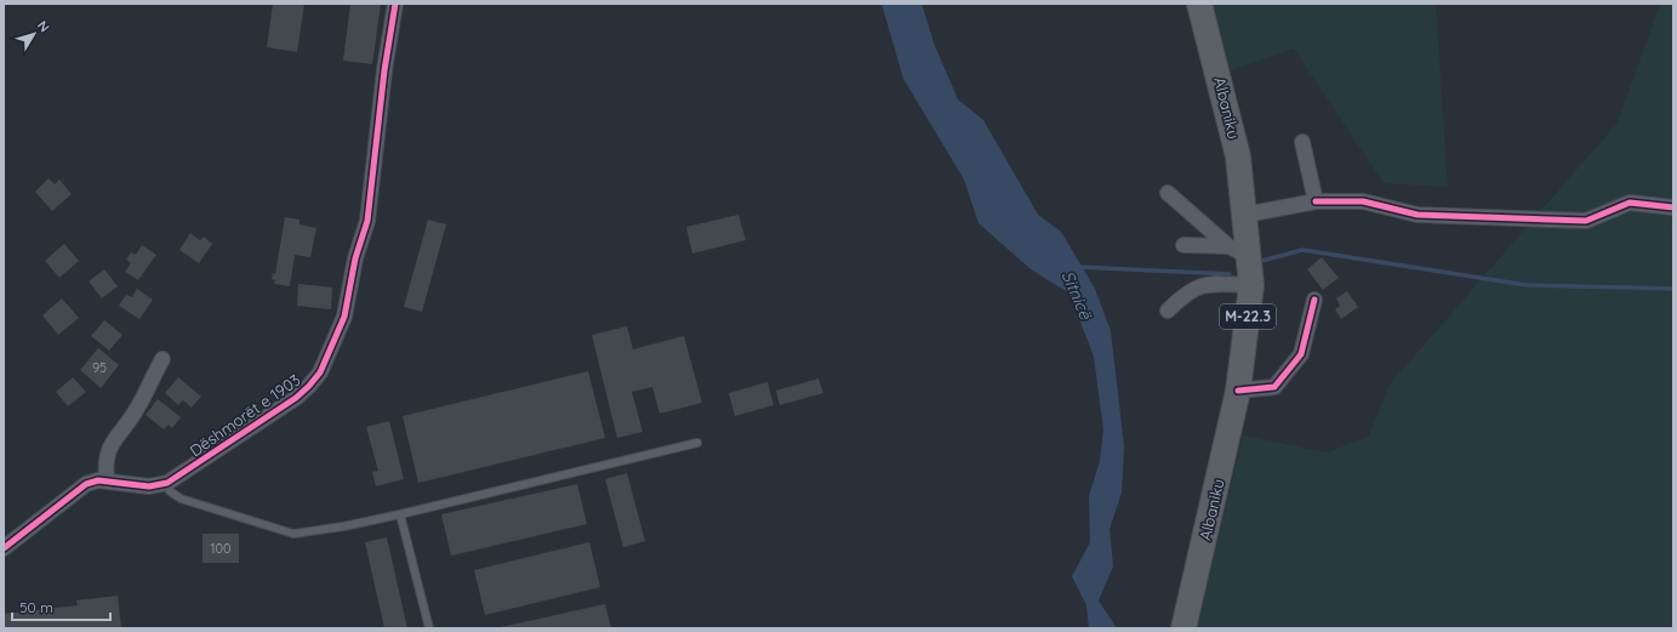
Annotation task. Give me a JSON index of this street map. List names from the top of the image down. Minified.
{"streets":{"main road":["Albaniku","M-22.3"],"street":["Dëshmorët e 1903"]},"water":["Sitnicë"],"house_numbers":["95","100"],"scale_bar":"50 m","north":"top right"}
